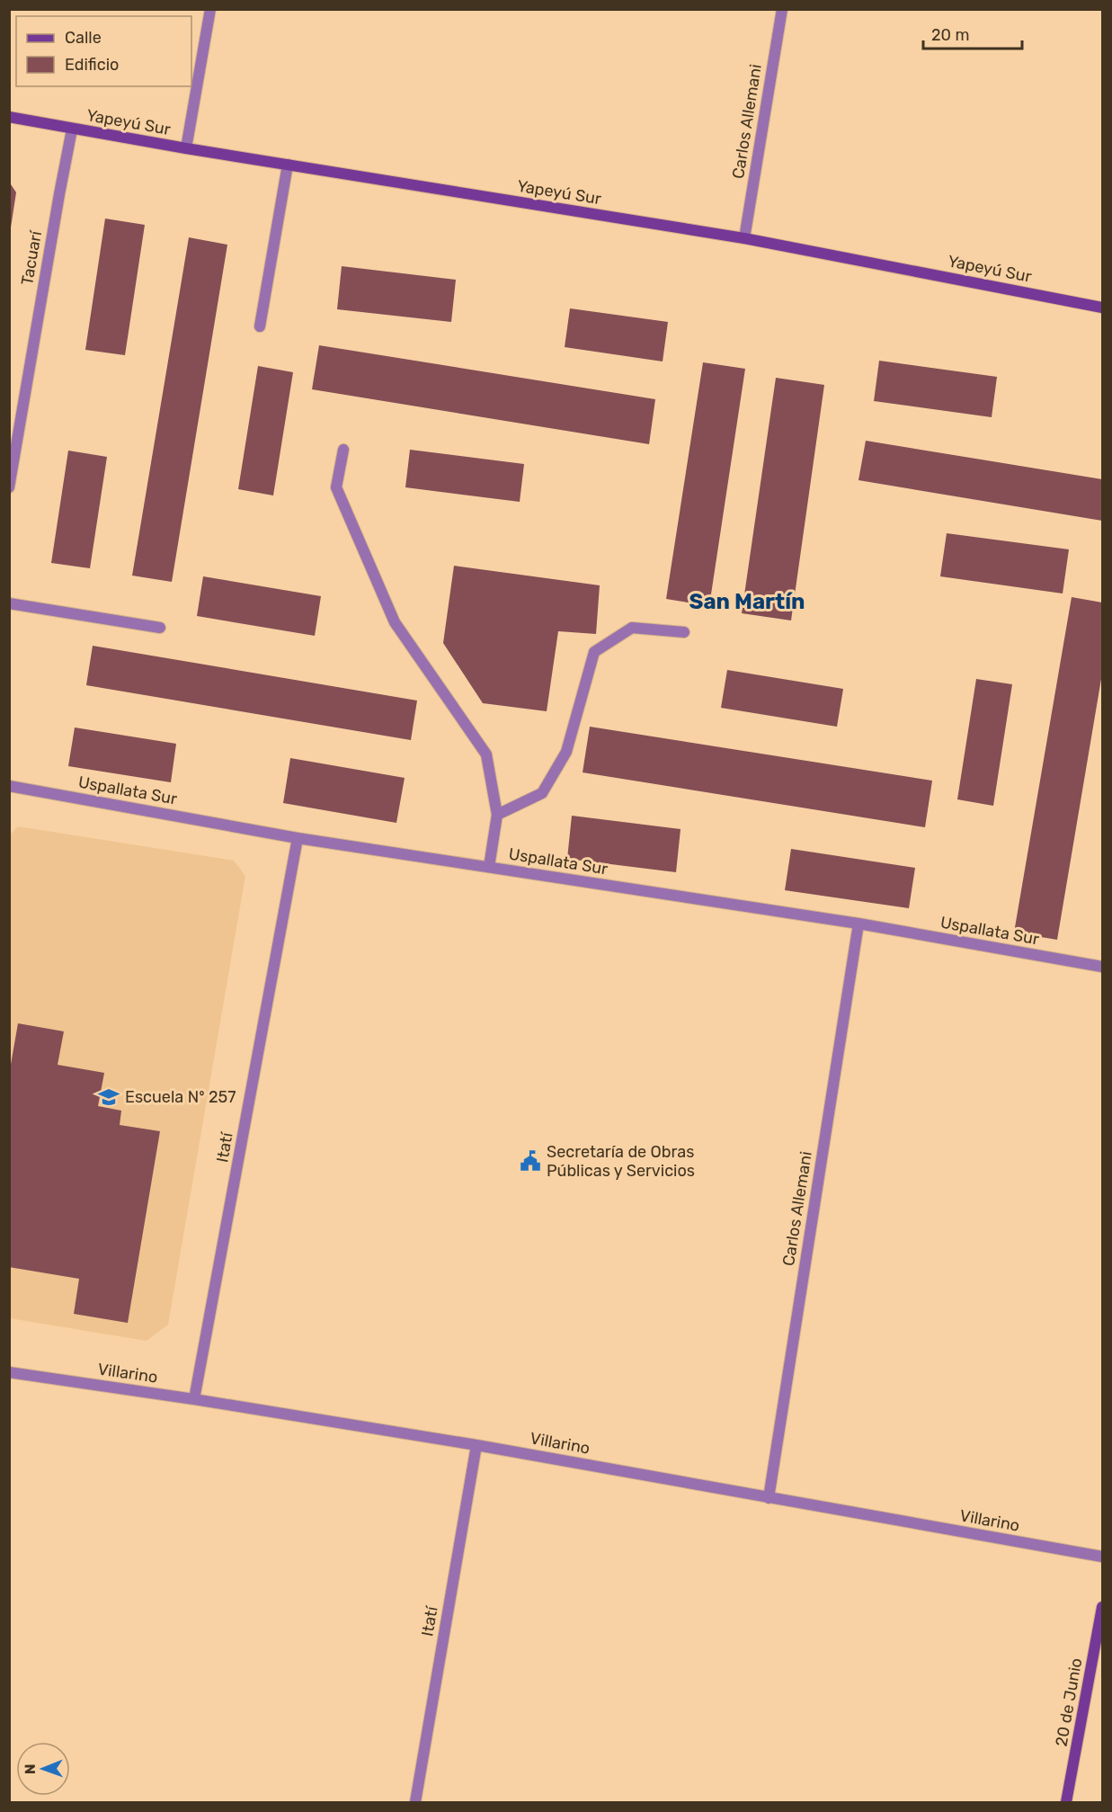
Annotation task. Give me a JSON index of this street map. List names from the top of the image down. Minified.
{"streets":{"street":["Carlos Allemani","Yapeyú Sur","Tacuarí","Uspallata Sur","Itatí","Villarino","20 de Junio"]},"crossings":[["Carlos Allemani","Yapeyú Sur"],["Carlos Allemani","Uspallata Sur"],["Carlos Allemani","Villarino"],["Yapeyú Sur","Tacuarí"],["Uspallata Sur","Itatí"],["Itatí","Villarino"]],"districts":["San Martín"],"places":{"school or university":["Escuela Nº 257"],"public building":["Secretaría de Obras Públicas y Servicios"]},"legend":["Calle","Edificio"],"scale_bar":"20 m","north":"left"}
